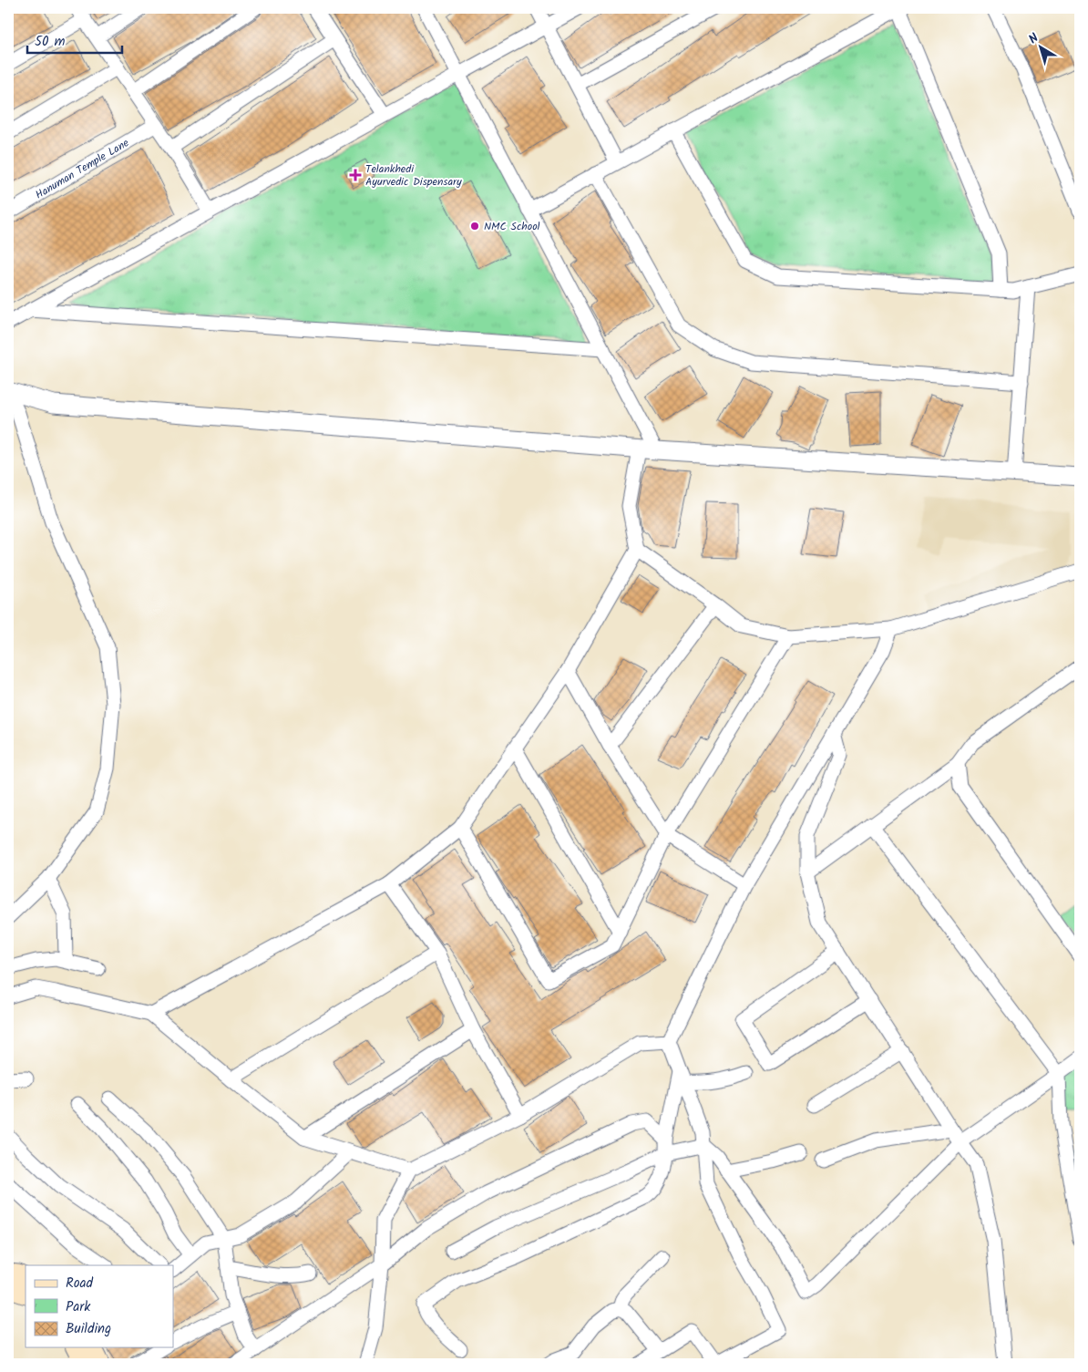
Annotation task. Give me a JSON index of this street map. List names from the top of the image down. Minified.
{"streets":{"street":["Hanuman Temple Lane"]},"places":{"health":["Telankhedi Ayurvedic Dispensary"],"other":["NMC School"]},"legend":["Road","Park","Building"],"scale_bar":"50 m","north":"top left"}
